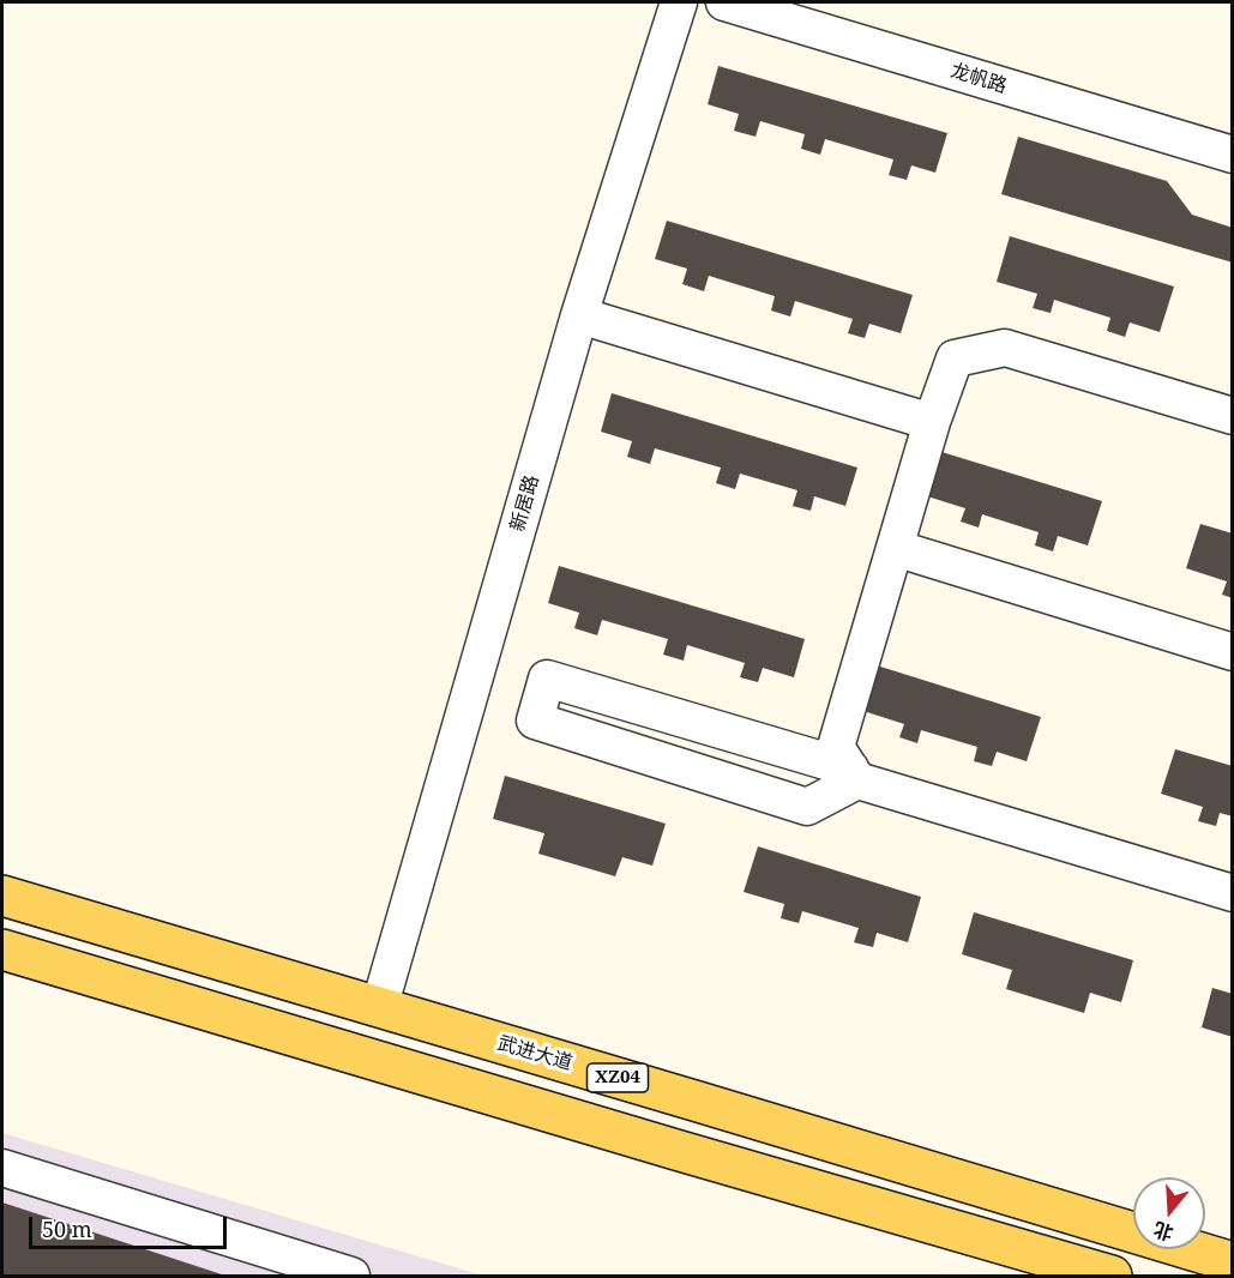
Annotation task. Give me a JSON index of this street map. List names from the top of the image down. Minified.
{"streets":{"main road":["武进大道","XZ04"],"street":["龙帆路","新居路"]},"crossings":[["新居路","武进大道"]],"scale_bar":"50 m","north":"bottom"}
